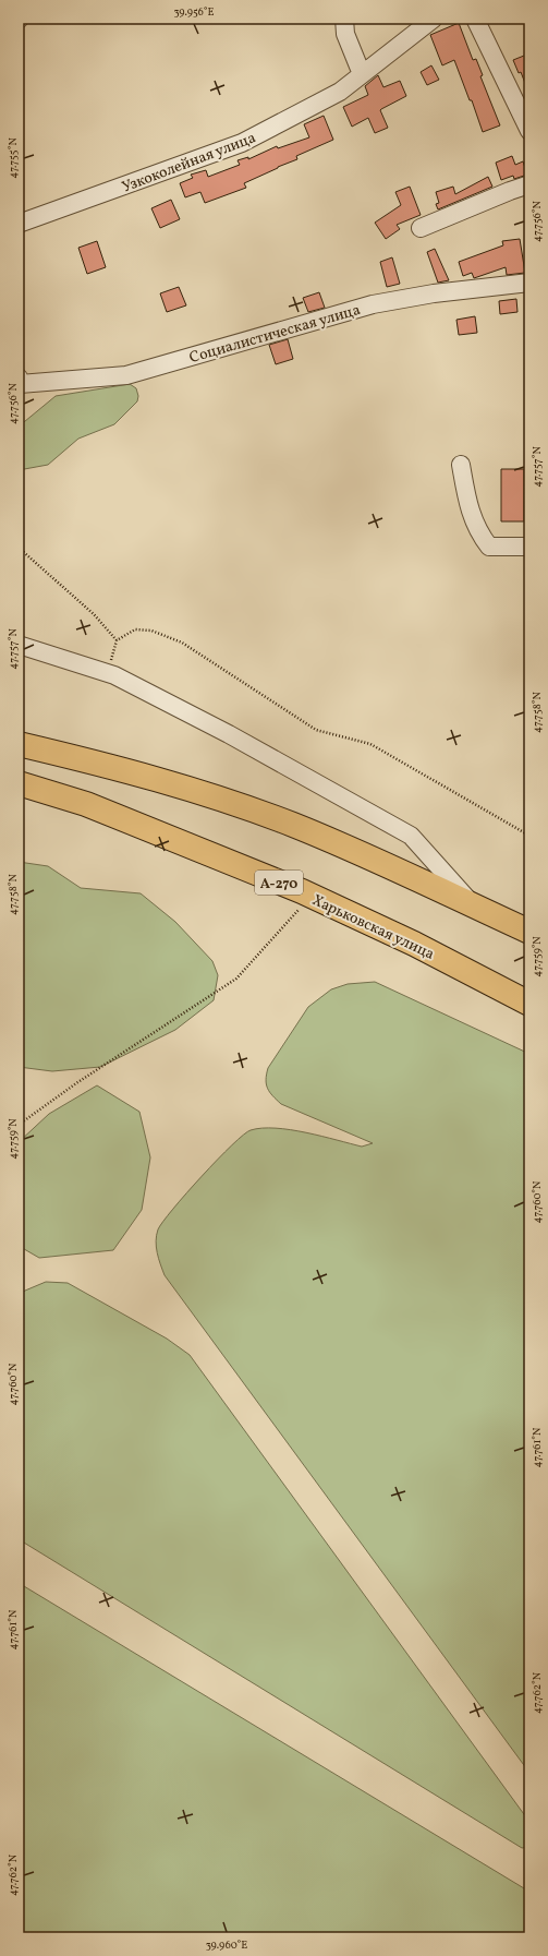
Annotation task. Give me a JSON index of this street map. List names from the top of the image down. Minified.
{"streets":{"highway":["А-270","Харьковская улица"],"street":["Узкоколейная улица","Социалистическая улица"]},"coordinates":["39.956°E","47.755°N","47.756°N","47.757°N","47.758°N","47.759°N","47.760°N","47.761°N","47.762°N","39.960°E"]}
